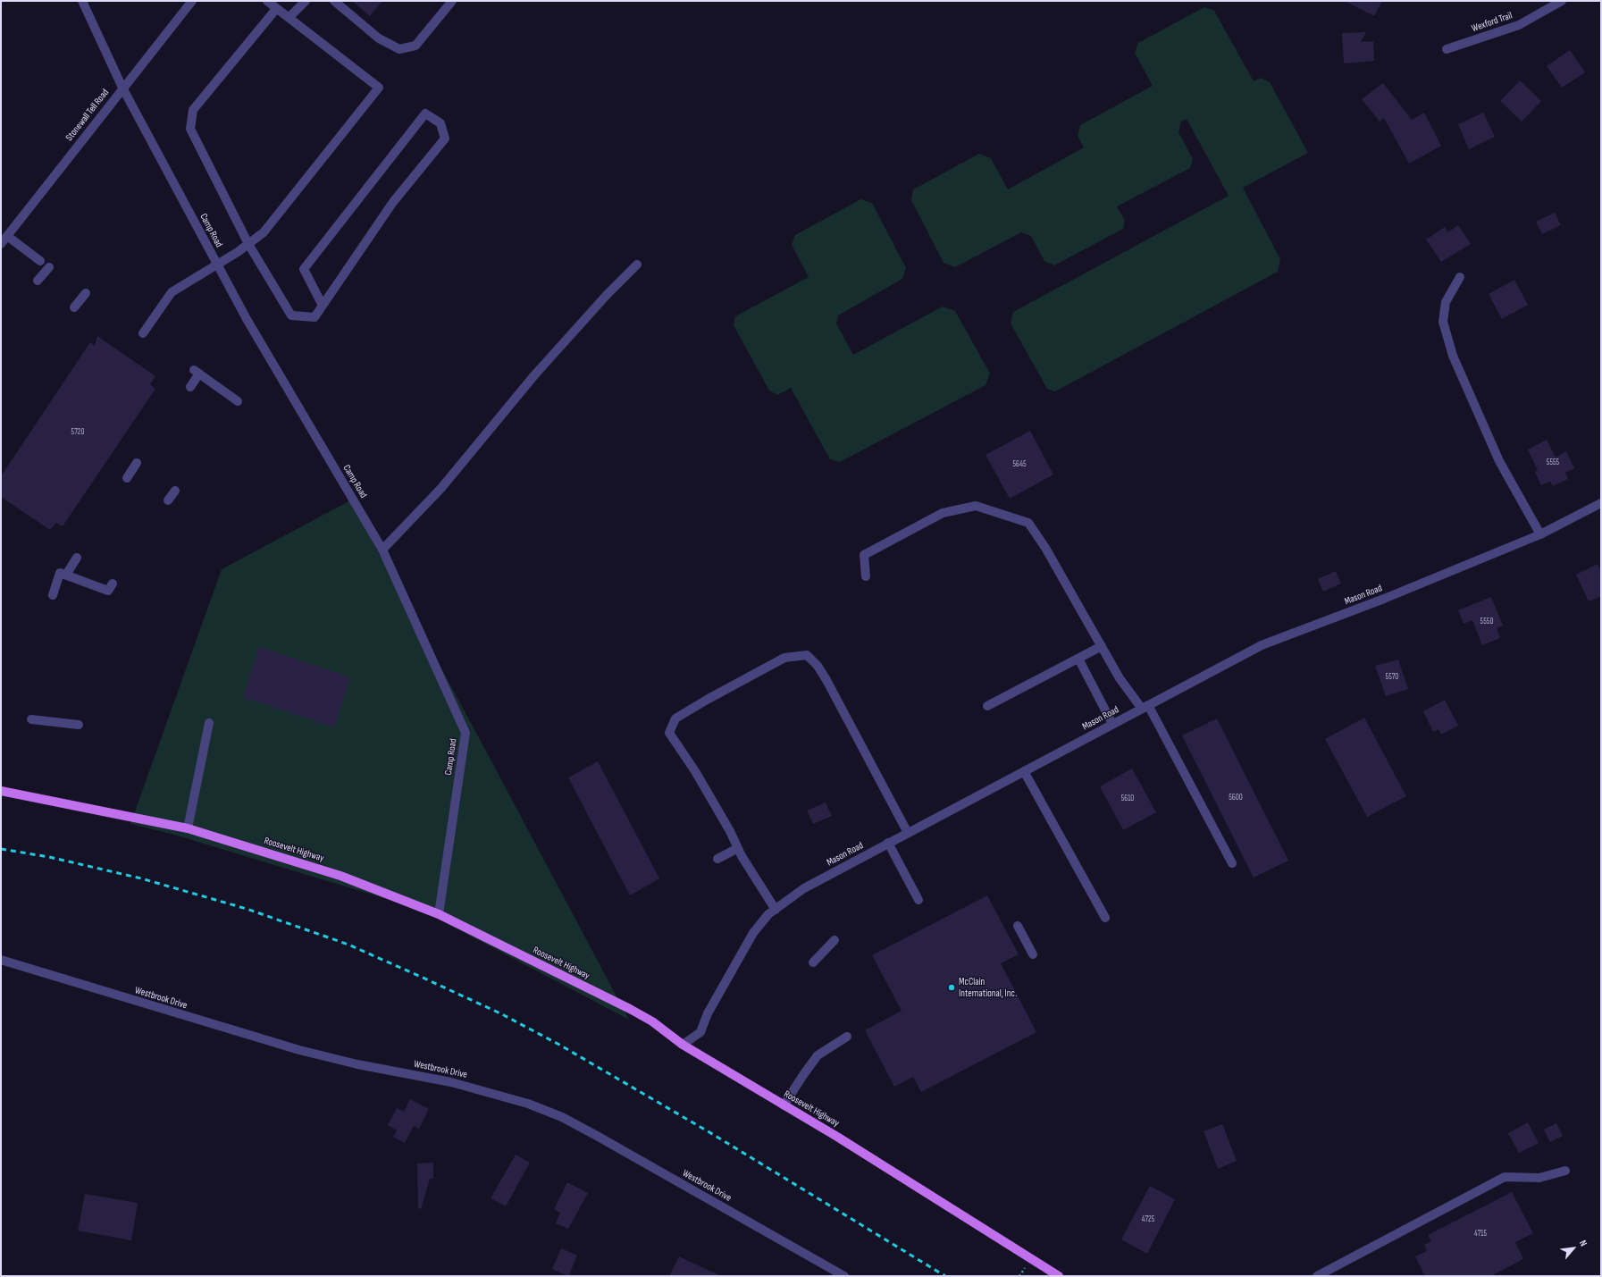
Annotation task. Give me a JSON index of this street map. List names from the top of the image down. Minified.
{"streets":{"main road":["Roosevelt Highway"],"street":["Wexford Trail","Stonewall Tell Road","Camp Road","Mason Road","Westbrook Drive"]},"crossings":[["Stonewall Tell Road","Camp Road"],["Camp Road","Roosevelt Highway"],["Mason Road","Roosevelt Highway"]],"places":["McClain International, Inc."],"house_numbers":["5720","5555","5645","5550","5570","5600","5610","4725","4715"],"north":"top right"}
